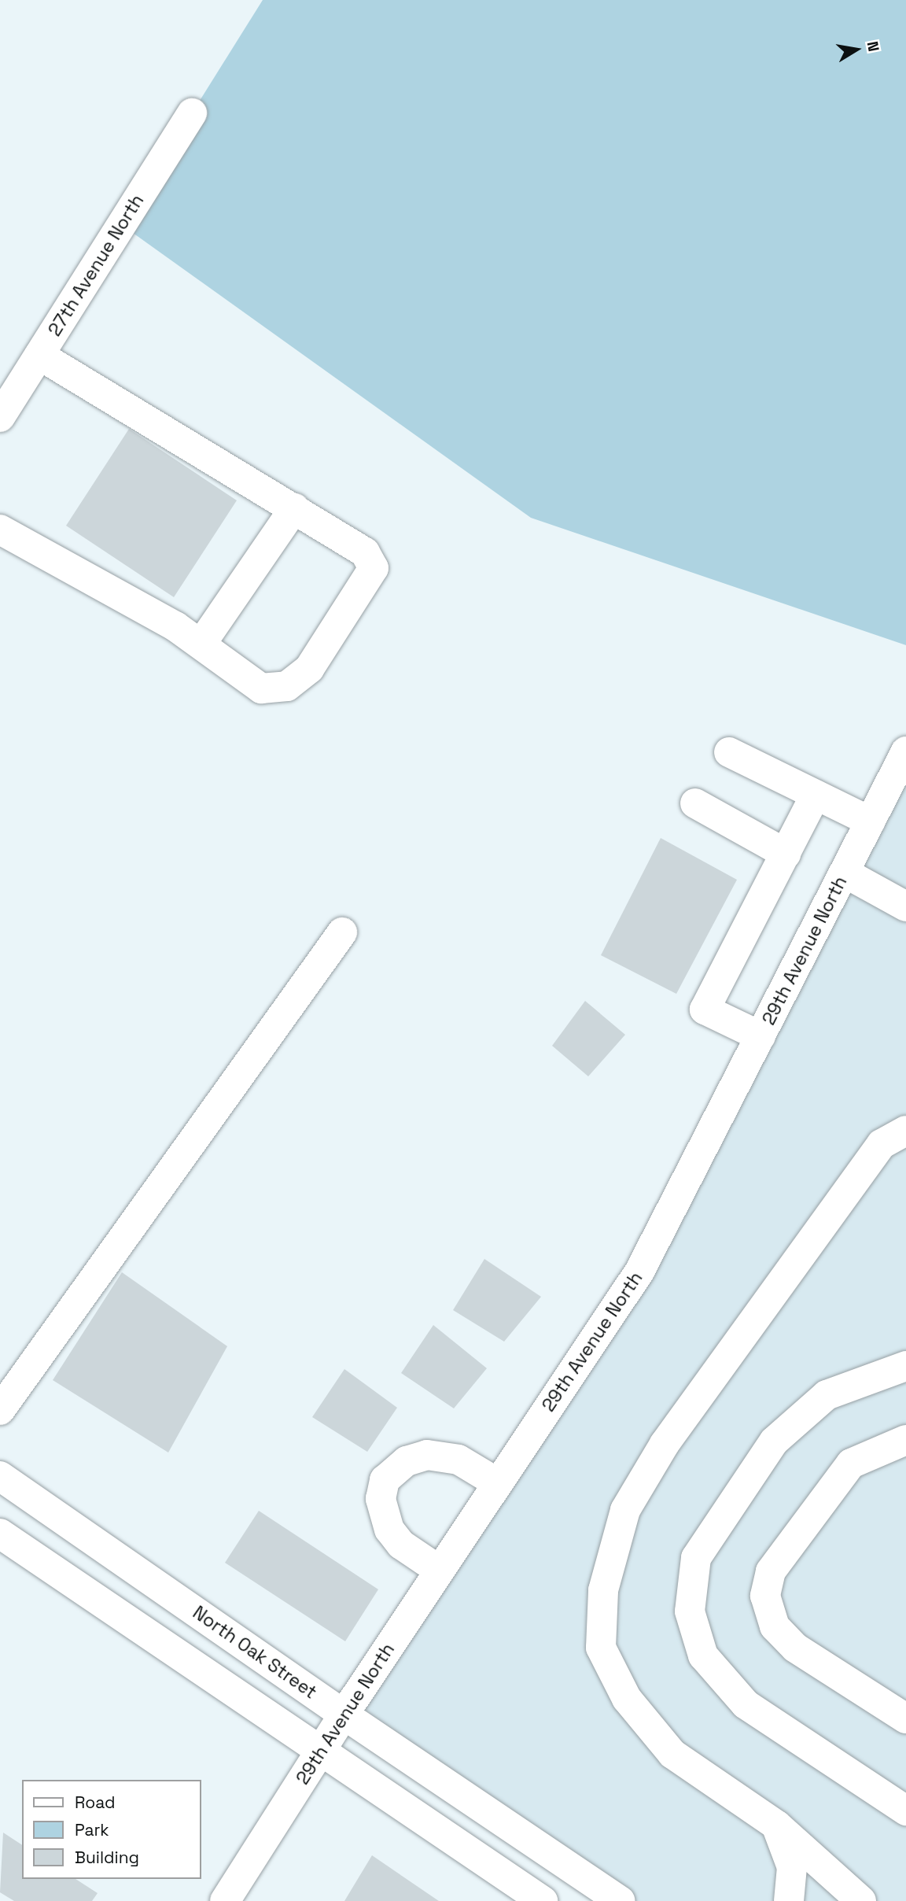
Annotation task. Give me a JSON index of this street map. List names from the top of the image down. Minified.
{"streets":{"main road":["27th Avenue North","29th Avenue North","North Oak Street"]},"crossings":[["29th Avenue North","North Oak Street"]],"legend":["Road","Park","Building"],"north":"right"}
